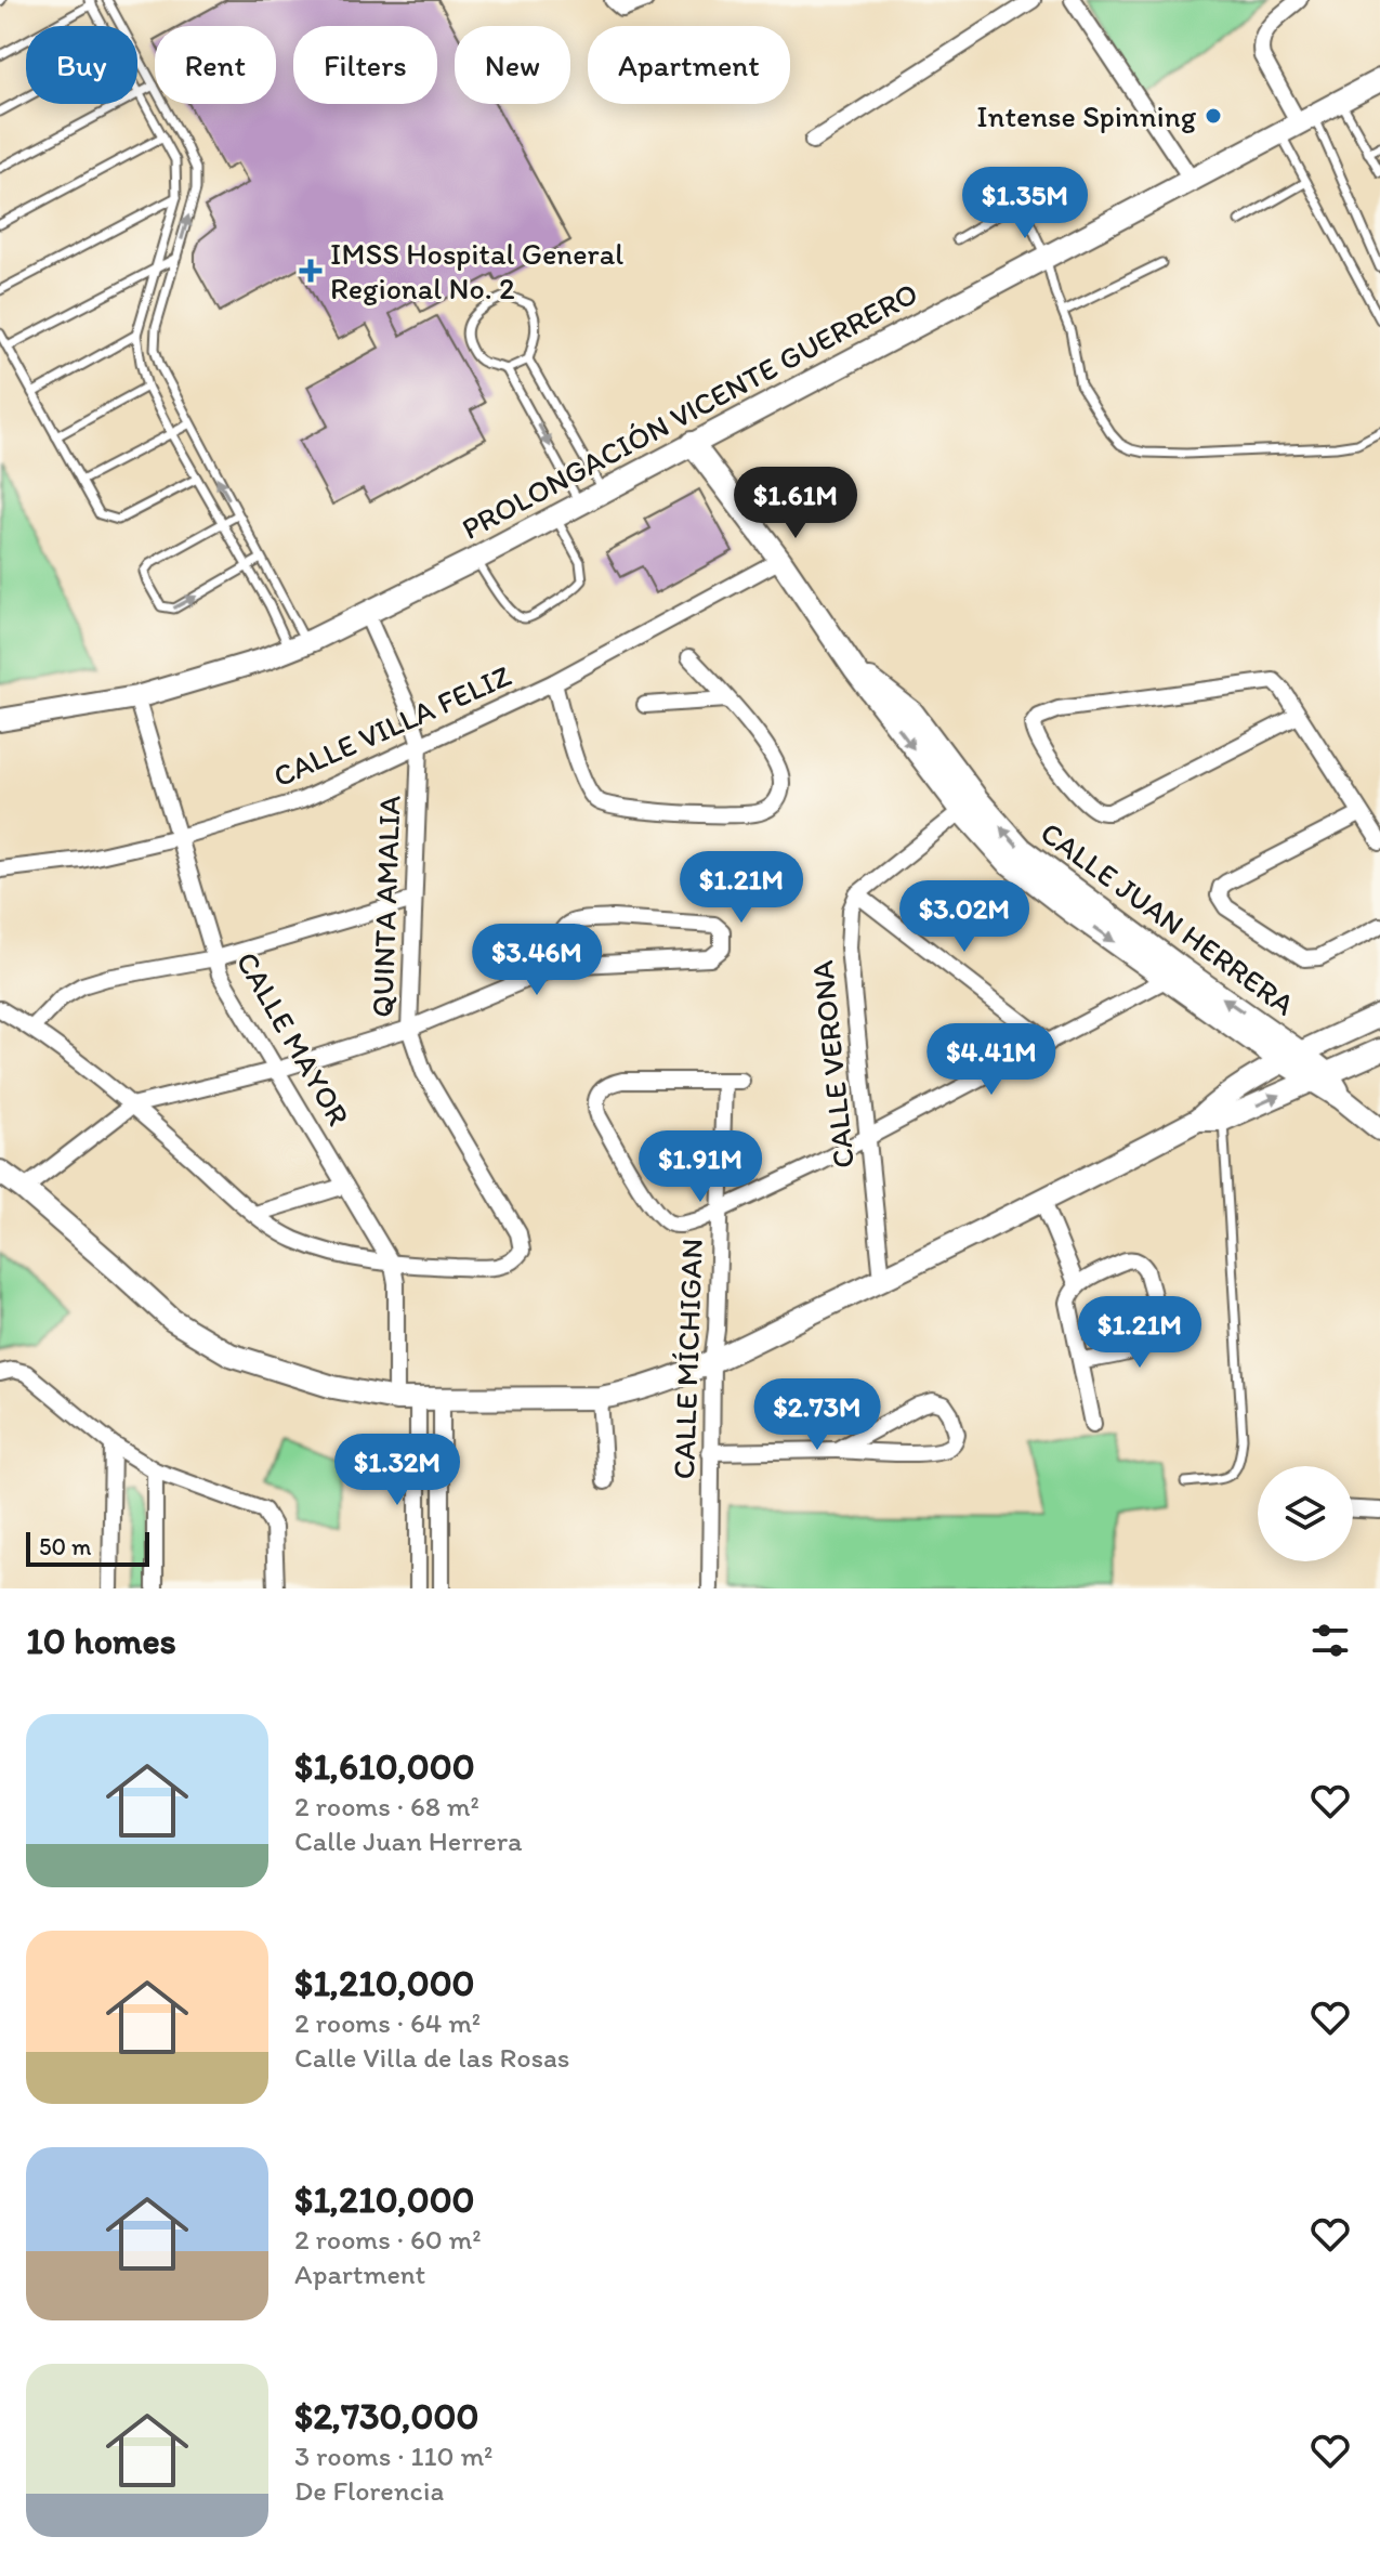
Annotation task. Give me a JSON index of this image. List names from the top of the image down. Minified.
{"streets":{"street":["PROLONGACIÓN VICENTE GUERRERO","CALLE VILLA FELIZ","QUINTA AMALIA","CALLE JUAN HERRERA","CALLE MAYOR","CALLE VERONA","CALLE MÍCHIGAN"]},"crossings":[["PROLONGACIÓN VICENTE GUERRERO","QUINTA AMALIA"],["PROLONGACIÓN VICENTE GUERRERO","CALLE JUAN HERRERA"],["PROLONGACIÓN VICENTE GUERRERO","CALLE MAYOR"],["CALLE VILLA FELIZ","QUINTA AMALIA"],["CALLE VILLA FELIZ","CALLE JUAN HERRERA"],["CALLE VILLA FELIZ","CALLE MAYOR"],["QUINTA AMALIA","CALLE MAYOR"]],"places":{"other":["Intense Spinning"],"health":["IMSS Hospital General Regional No. 2"]},"scale_bar":"50 m","page":{"chip":["Buy","Rent","Filters","New","Apartment"],"price":["$1.35M","$1.61M","$1.21M","$3.02M","$3.46M","$4.41M","$1.91M","$1.21M","$2.73M","$1.32M"],"scale":"50 m","heading":"10 homes","list":[{"name":"$1,610,000","note":"2 rooms · 68 m² · Calle Juan Herrera"},{"name":"$1,210,000","note":"2 rooms · 64 m² · Calle Villa de las Rosas"},{"name":"$1,210,000","note":"2 rooms · 60 m² · Apartment"},{"name":"$2,730,000","note":"3 rooms · 110 m² · De Florencia"}]}}
